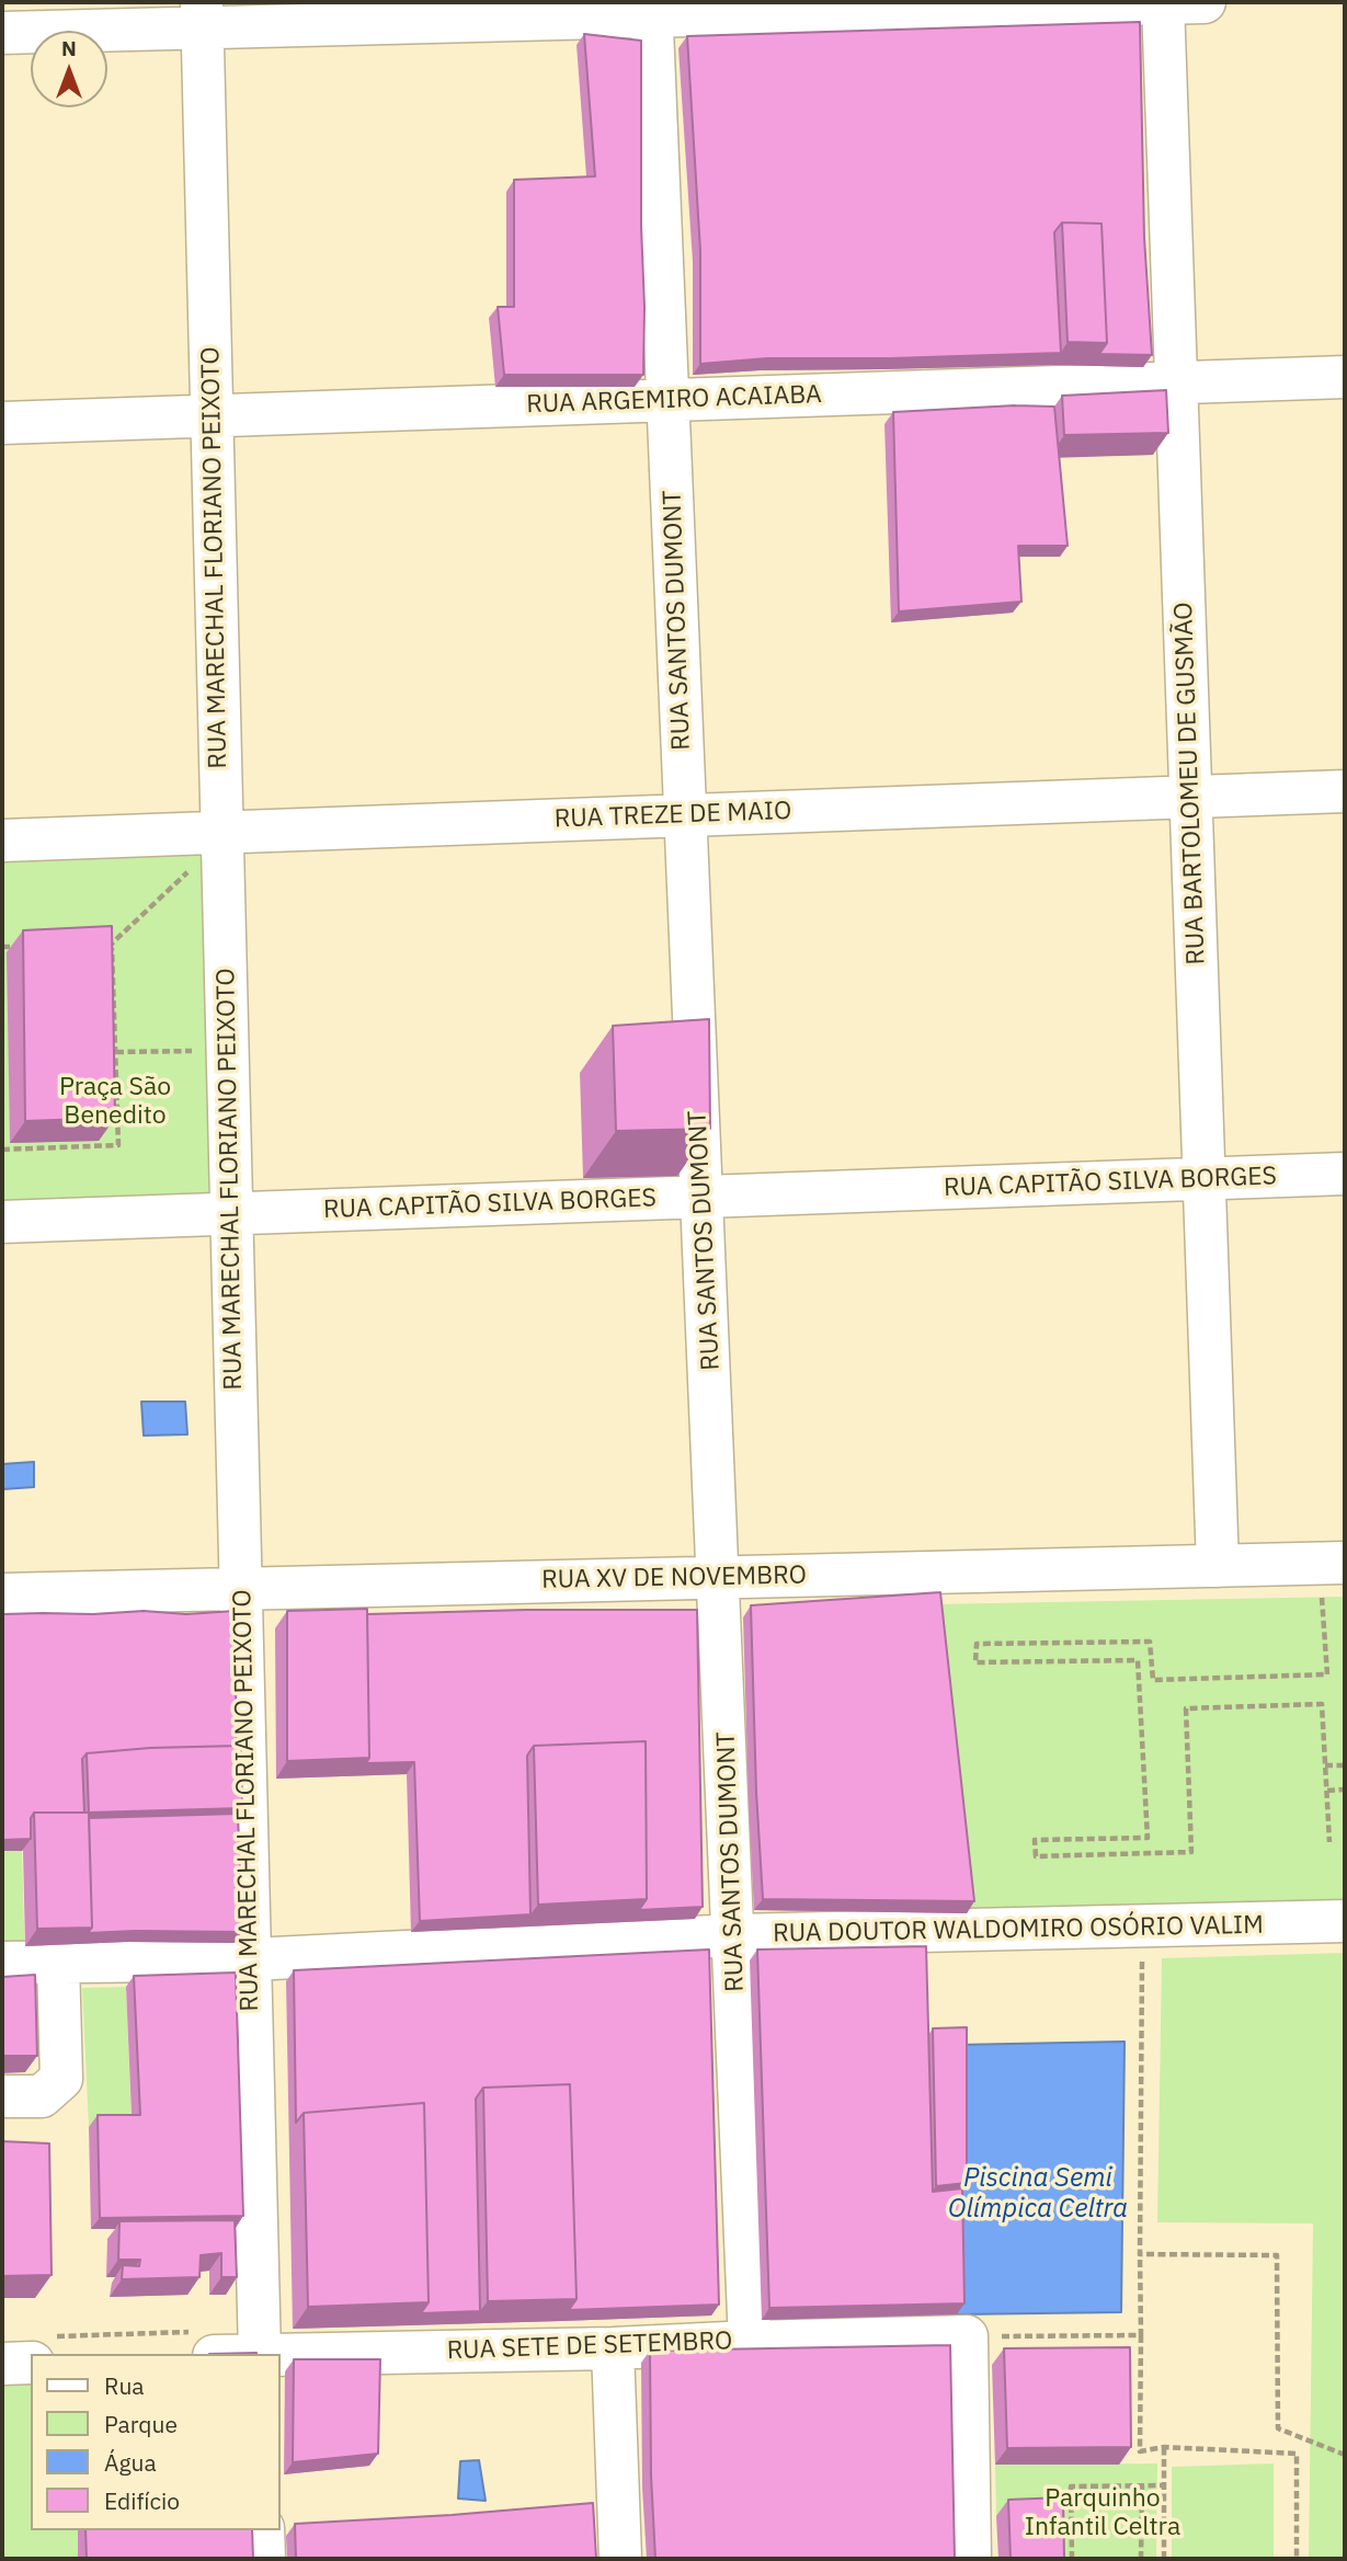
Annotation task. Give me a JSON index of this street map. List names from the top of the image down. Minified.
{"streets":{"street":["RUA ARGEMIRO ACAIABA","RUA MARECHAL FLORIANO PEIXOTO","RUA SANTOS DUMONT","RUA BARTOLOMEU DE GUSMÃO","RUA TREZE DE MAIO","RUA CAPITÃO SILVA BORGES","RUA XV DE NOVEMBRO","RUA DOUTOR WALDOMIRO OSÓRIO VALIM","RUA SETE DE SETEMBRO"]},"crossings":[["RUA ARGEMIRO ACAIABA","RUA MARECHAL FLORIANO PEIXOTO"],["RUA ARGEMIRO ACAIABA","RUA SANTOS DUMONT"],["RUA ARGEMIRO ACAIABA","RUA BARTOLOMEU DE GUSMÃO"],["RUA MARECHAL FLORIANO PEIXOTO","RUA TREZE DE MAIO"],["RUA MARECHAL FLORIANO PEIXOTO","RUA CAPITÃO SILVA BORGES"],["RUA MARECHAL FLORIANO PEIXOTO","RUA XV DE NOVEMBRO"],["RUA MARECHAL FLORIANO PEIXOTO","RUA DOUTOR WALDOMIRO OSÓRIO VALIM"],["RUA SANTOS DUMONT","RUA TREZE DE MAIO"],["RUA SANTOS DUMONT","RUA CAPITÃO SILVA BORGES"],["RUA SANTOS DUMONT","RUA XV DE NOVEMBRO"],["RUA SANTOS DUMONT","RUA DOUTOR WALDOMIRO OSÓRIO VALIM"],["RUA SANTOS DUMONT","RUA SETE DE SETEMBRO"],["RUA BARTOLOMEU DE GUSMÃO","RUA TREZE DE MAIO"],["RUA BARTOLOMEU DE GUSMÃO","RUA CAPITÃO SILVA BORGES"],["RUA BARTOLOMEU DE GUSMÃO","RUA XV DE NOVEMBRO"]],"water":["Piscina Semi Olímpica Celtra"],"parks":["Praça São Benedito","Parquinho Infantil Celtra"],"legend":["Rua","Parque","Água","Edifício"],"north":"top"}
